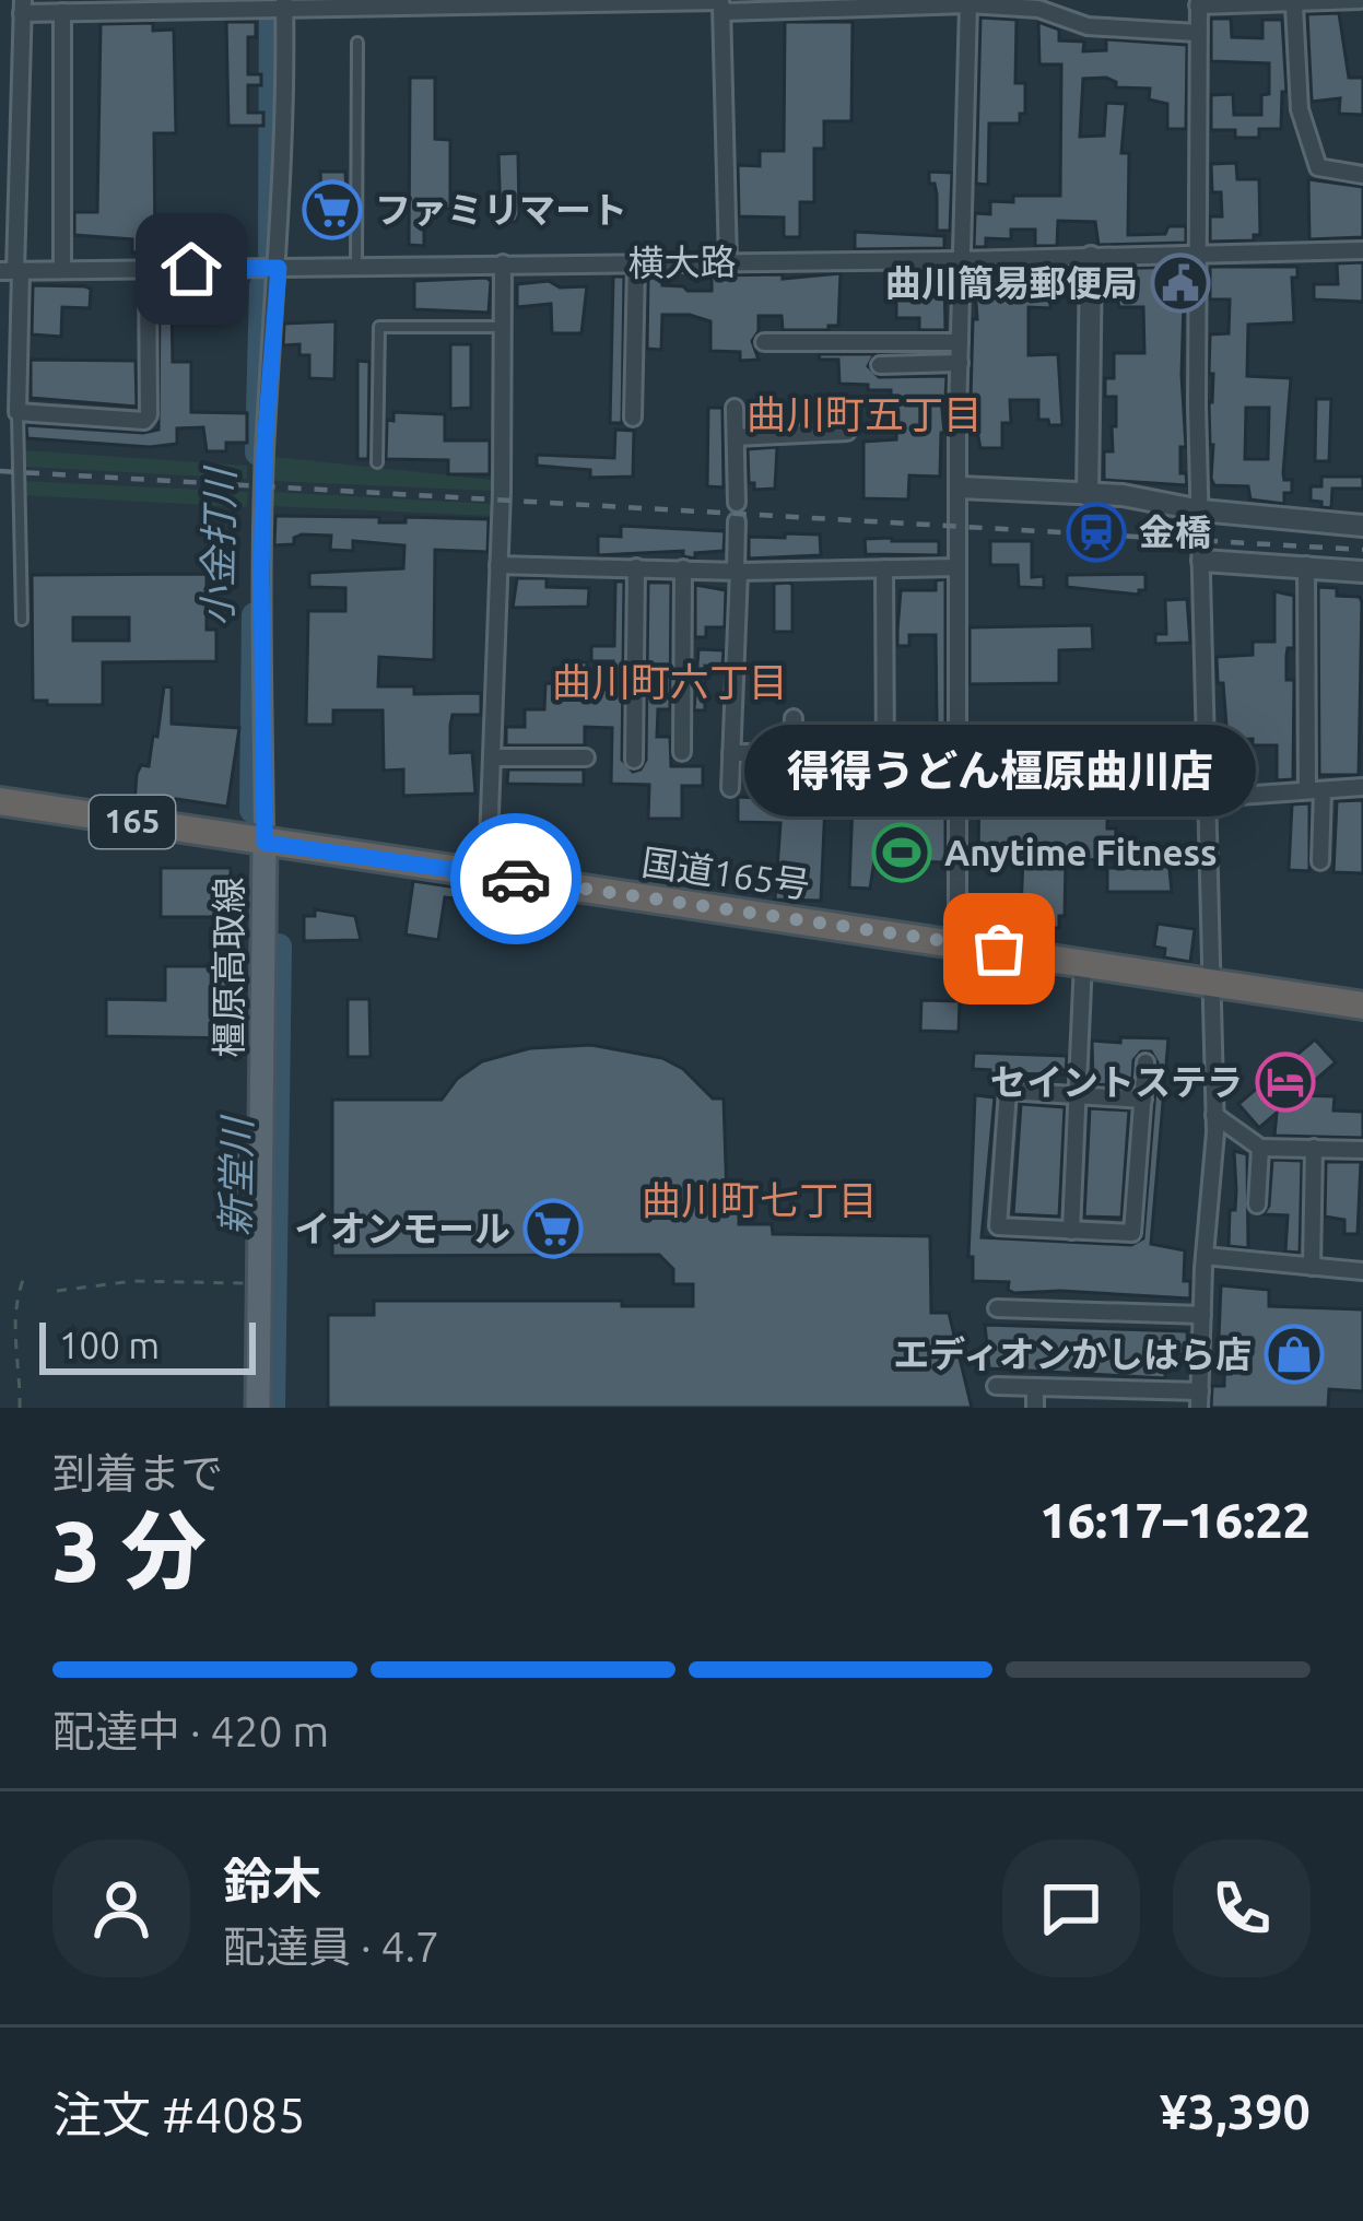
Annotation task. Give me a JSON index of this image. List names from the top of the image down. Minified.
{"streets":{"highway":["165","国道165号"],"main road":["橿原高取線"],"street":["横大路"]},"crossings":[["国道165号","橿原高取線"]],"districts":["曲川町五丁目","曲川町六丁目","曲川町七丁目"],"water":["小金打川","新堂川"],"places":{"supermarket":["ファミリマート","イオンモール"],"public building":["曲川簡易郵便局"],"station":["金橋"],"sports":["Anytime Fitness"],"other":["得得うどん橿原曲川店"],"hotel":["セイントステラ"],"shop":["エディオンかしはら店"]},"scale_bar":"100 m","page":{"bubble":"得得うどん橿原曲川店","scale":"100 m","heading":["3 分","到着まで","16:17–16:22"],"panel":["鈴木","配達員 · 4.7","注文 #4085","¥3,390"],"bar":"配達中 · 420 m"}}
